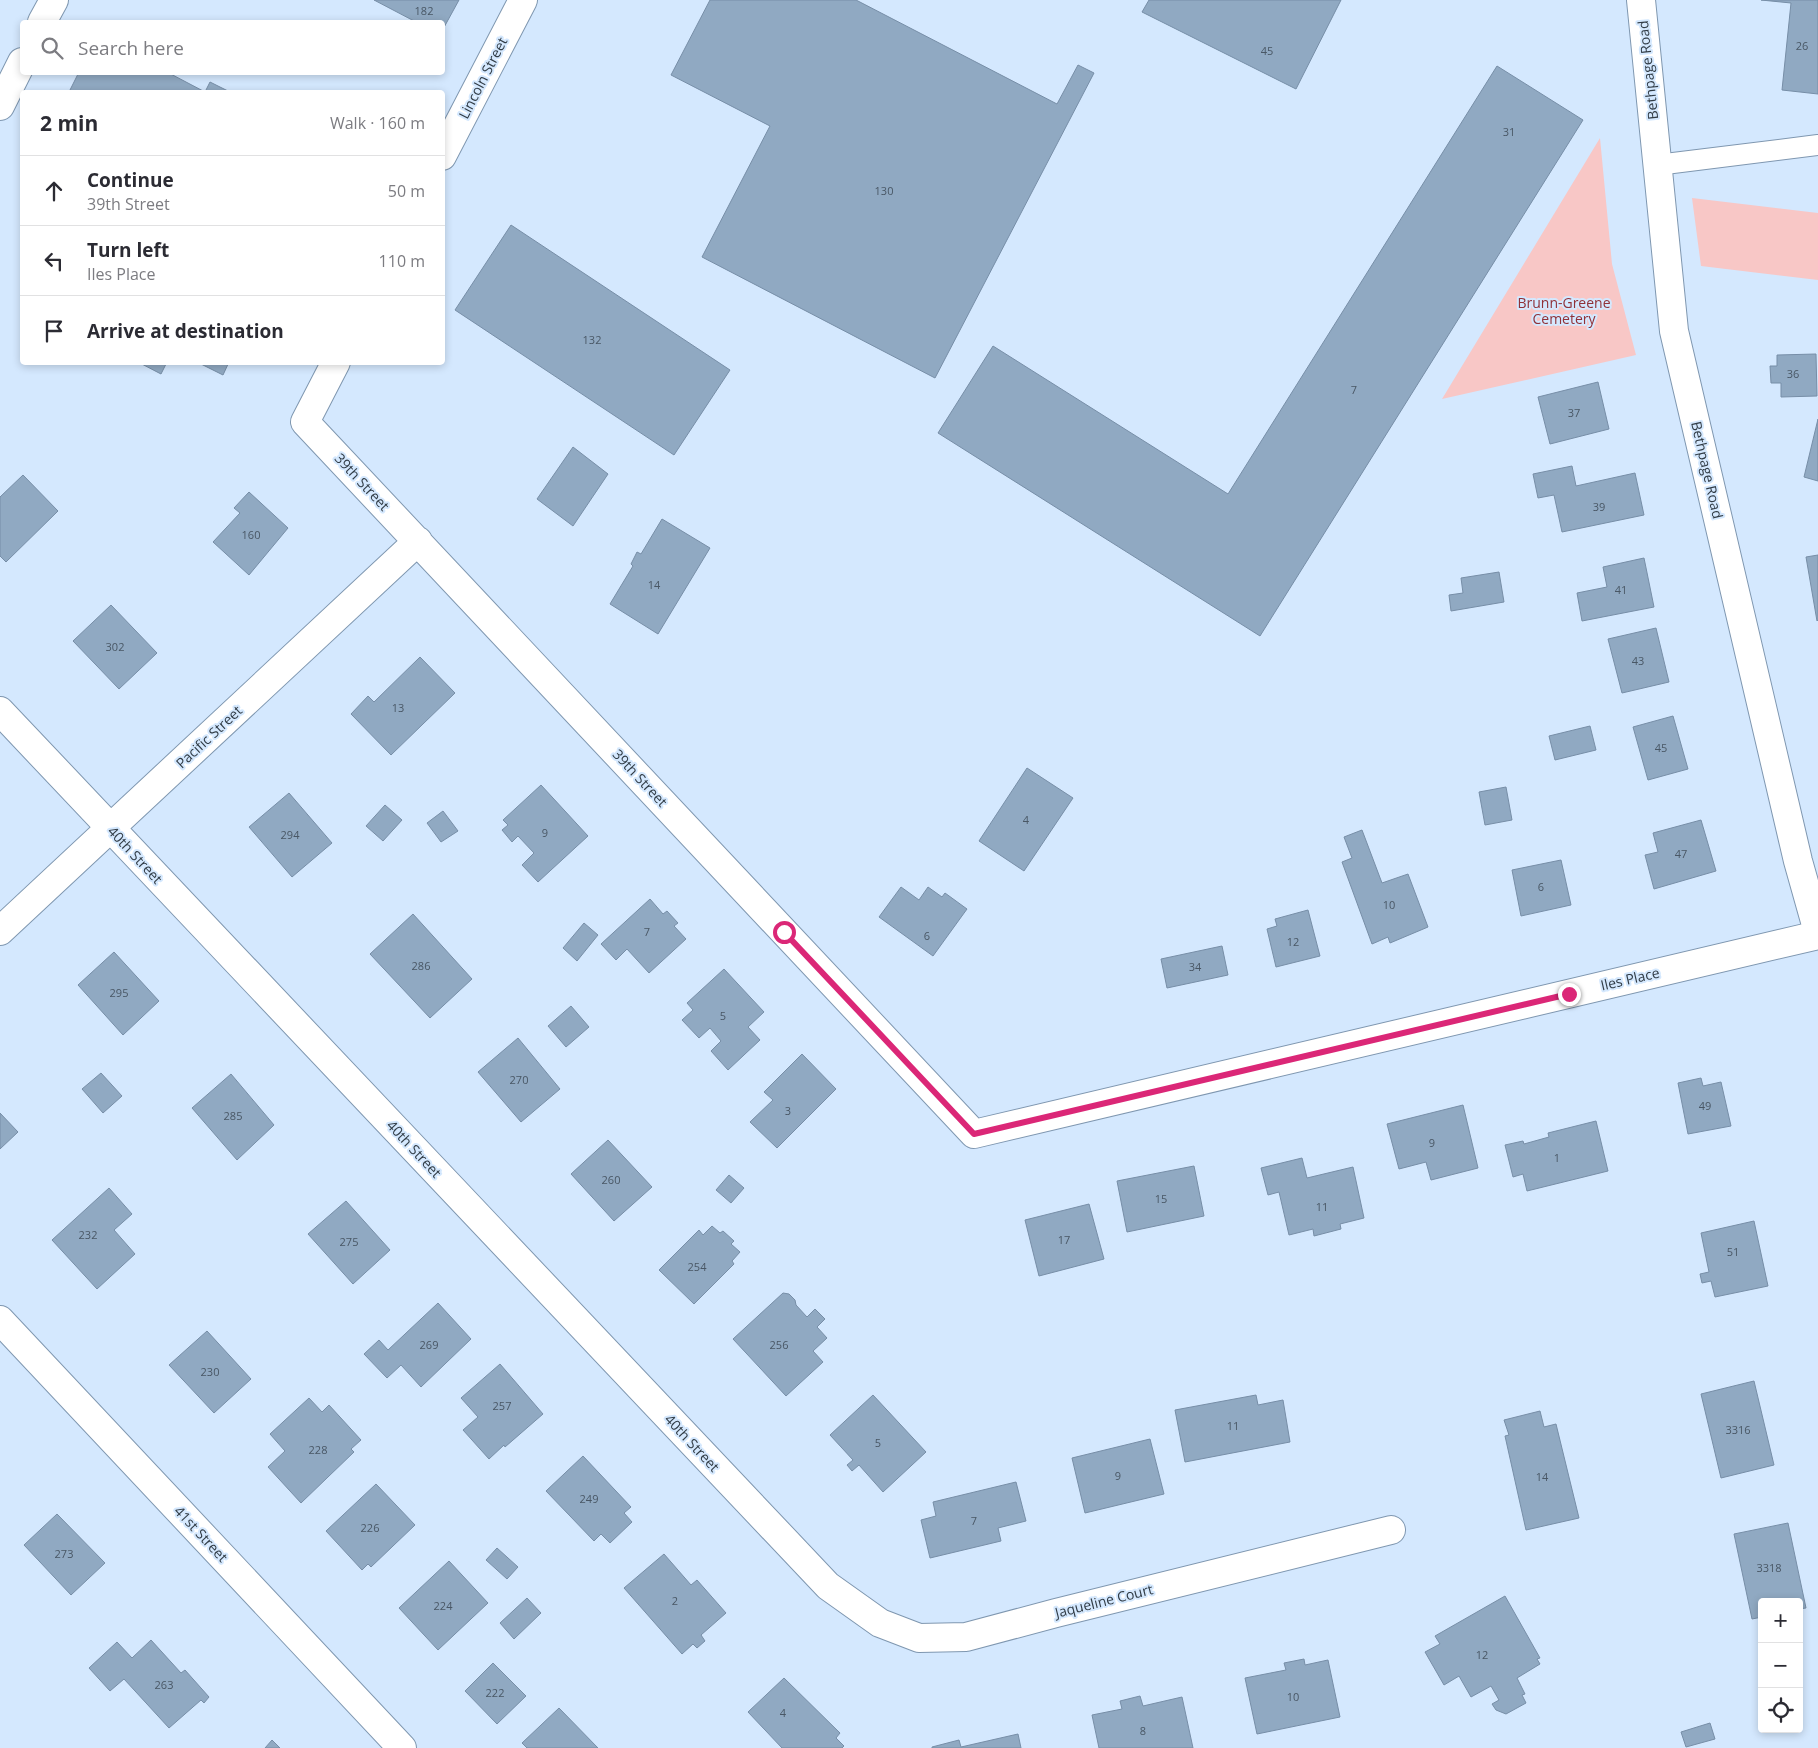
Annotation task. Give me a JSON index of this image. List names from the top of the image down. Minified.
{"streets":{"street":["Bethpage Road","Lincoln Street","39th Street","Pacific Street","40th Street","Iles Place","41st Street","Jaqueline Court"]},"crossings":[["Bethpage Road","Iles Place"],["39th Street","Pacific Street"],["39th Street","Iles Place"],["Pacific Street","40th Street"],["40th Street","Jaqueline Court"]],"parks":["Brunn-Greene Cemetery"],"house_numbers":["182","26","45","31","130","132","36","7","37","39","160","14","41","302","43","13","45","4","9","294","47","6","10","7","6","12","286","34","295","5","270","49","3","285","9","1","260","15","11","232","17","275","51","254","269","256","230","257","11","3316","5","228","9","14","249","7","226","273","3318","2","224","12","263","222","10","4","8"],"page":{"search":"Search here","heading":["2 min","Walk · 160 m"],"list":[["Continue","39th Street","50 m"],["Turn left","Iles Place","110 m"],"Arrive at destination"],"map_buttons":["+","−"]}}
